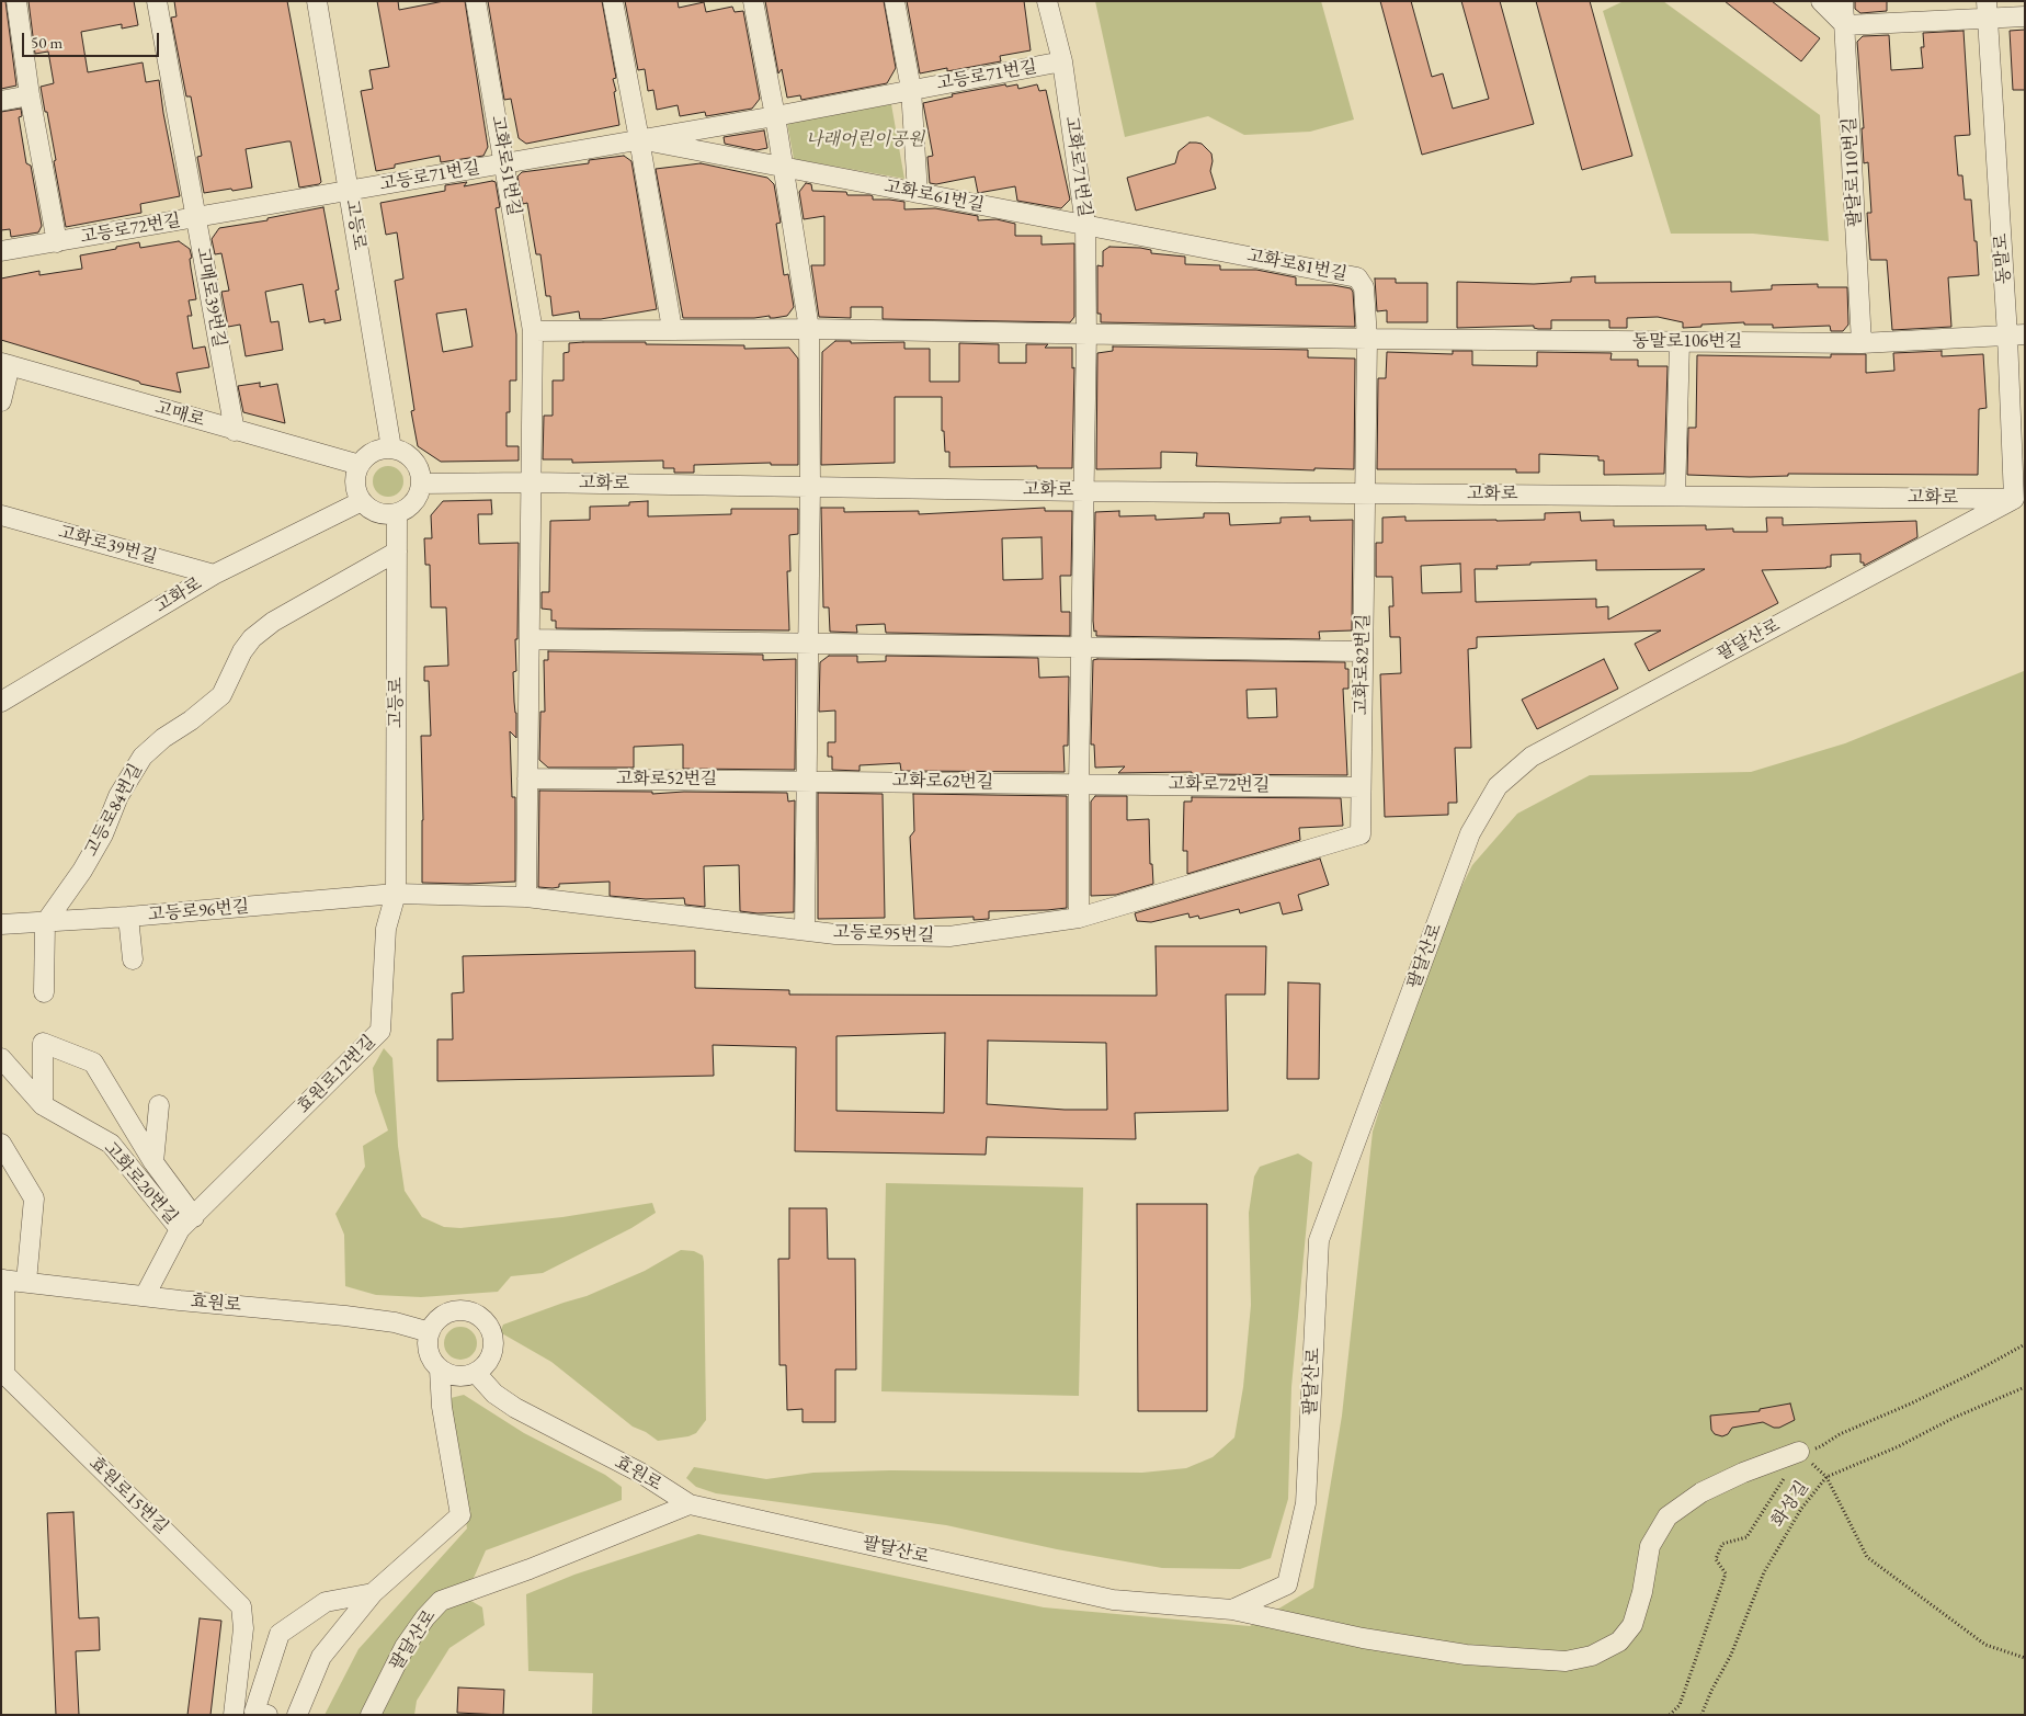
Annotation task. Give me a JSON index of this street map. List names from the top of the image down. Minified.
{"streets":{"street":["고등로71번길","고화로51번길","고화로71번길","팔달로110번길","고화로61번길","고등로","고등로72번길","동말로","고화로81번길","고매로39번길","동말로106번길","고매로","고화로","고화로39번길","팔달산로","고화로82번길","고화로52번길","고화로62번길","고화로72번길","고등로84번길","고등로96번길","고등로95번길","효원로12번길","고화로20번길","효원로","효원로15번길"],"path":["화성길"]},"crossings":[["고등로71번길","고화로51번길"],["고등로71번길","고화로71번길"],["고등로71번길","고화로61번길"],["고등로71번길","고등로"],["고등로71번길","고등로72번길"],["고화로51번길","고화로"],["고화로71번길","고화로61번길"],["고화로71번길","고화로81번길"],["고화로71번길","고화로"],["팔달로110번길","동말로106번길"],["고화로61번길","고화로81번길"],["고등로","고등로72번길"],["고등로","고매로"],["고등로","고화로"],["고등로","고등로84번길"],["고등로","고등로96번길"],["고등로","고등로95번길"],["고등로","효원로12번길"],["고등로72번길","고매로39번길"],["동말로","동말로106번길"],["동말로","고화로"],["동말로","팔달산로"],["고화로81번길","동말로106번길"],["고화로81번길","고화로"],["고화로81번길","고화로82번길"],["고매로39번길","고매로"],["고매로","고화로"],["고화로","고화로39번길"],["고화로","팔달산로"],["고화로","고화로82번길"],["팔달산로","효원로"],["고화로82번길","고화로72번길"],["고화로82번길","고등로95번길"],["고화로52번길","고화로62번길"],["고화로62번길","고화로72번길"],["고등로84번길","고등로96번길"],["고등로96번길","고등로95번길"],["고등로96번길","효원로12번길"],["고등로95번길","효원로12번길"],["효원로12번길","고화로20번길"],["효원로12번길","효원로"],["효원로","효원로15번길"]],"parks":["나래어린이공원"],"scale_bar":"50 m"}
